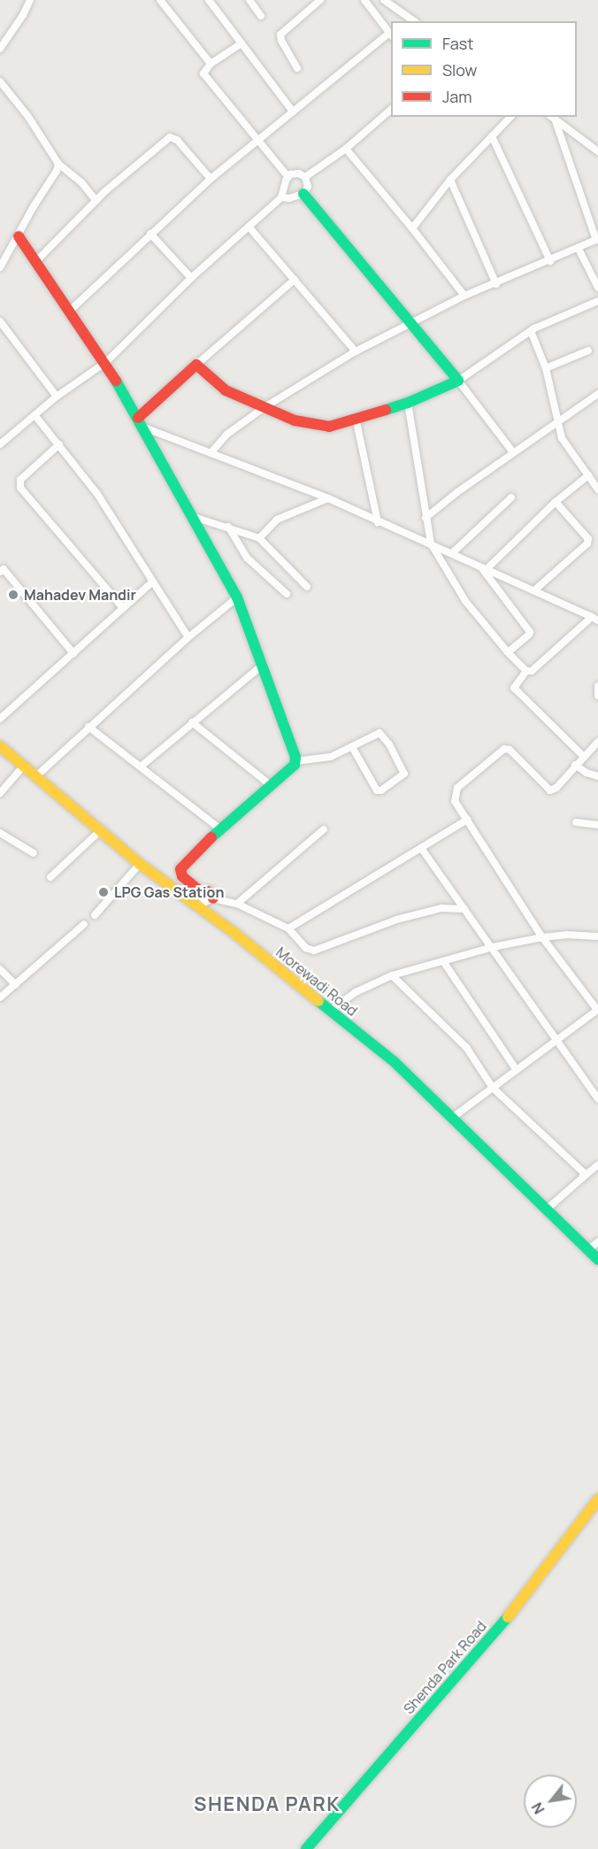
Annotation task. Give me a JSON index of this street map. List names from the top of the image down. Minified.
{"streets":{"street":["Morewadi Road","Shenda Park Road"]},"districts":["SHENDA PARK"],"places":["Mahadev Mandir","LPG Gas Station"],"legend":["Fast","Slow","Jam"],"north":"bottom left"}
